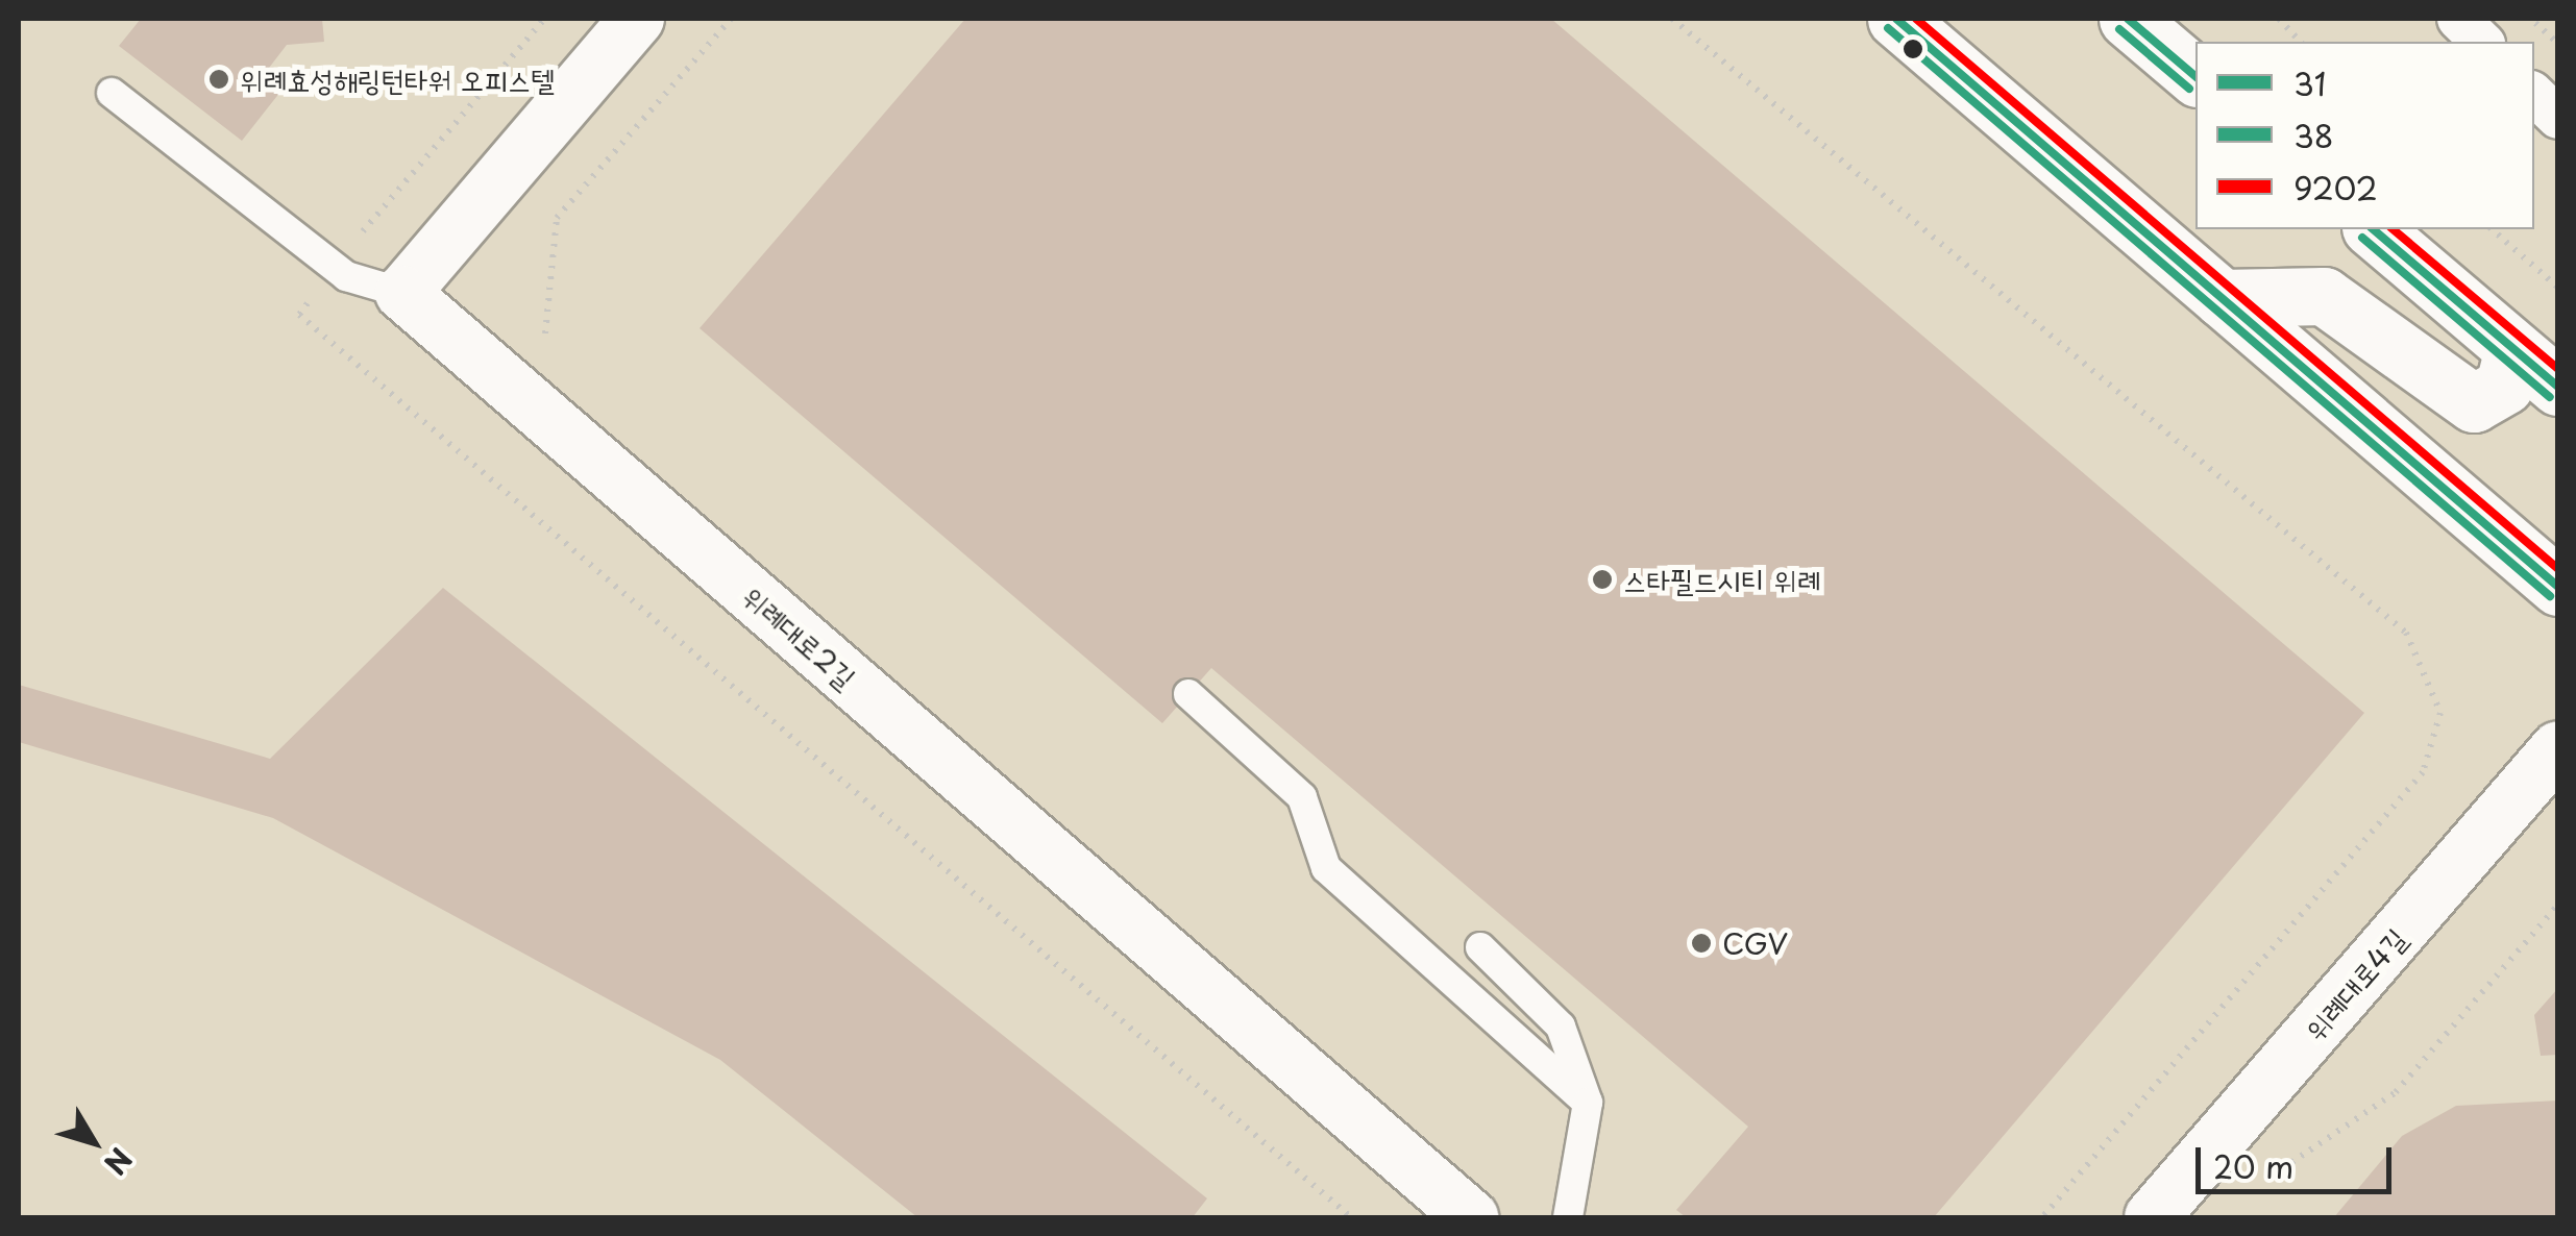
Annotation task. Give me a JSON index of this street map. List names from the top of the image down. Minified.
{"streets":{"street":["위례대로2길","위례대로4길"]},"places":["위례효성해링턴타워 오피스텔","스타필드시티 위례","CGV"],"lines":["transit line 31","transit line 9202","transit line 38"],"legend":["31","38","9202"],"scale_bar":"20 m","north":"bottom right"}
